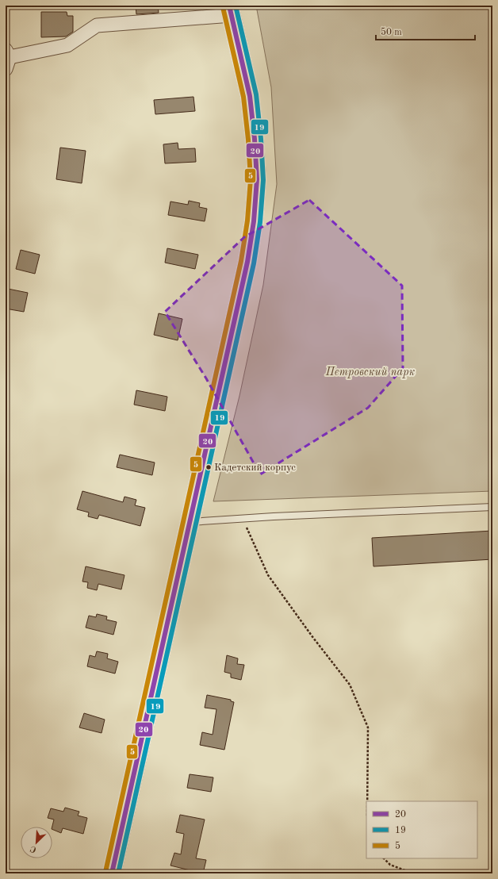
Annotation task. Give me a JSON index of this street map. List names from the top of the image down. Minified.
{"parks":["Петровский парк"],"places":["Кадетский корпус"],"lines":["transit line 20","transit line 19","transit line 5"],"legend":["20","19","5"],"scale_bar":"50 m","north":"bottom left"}
